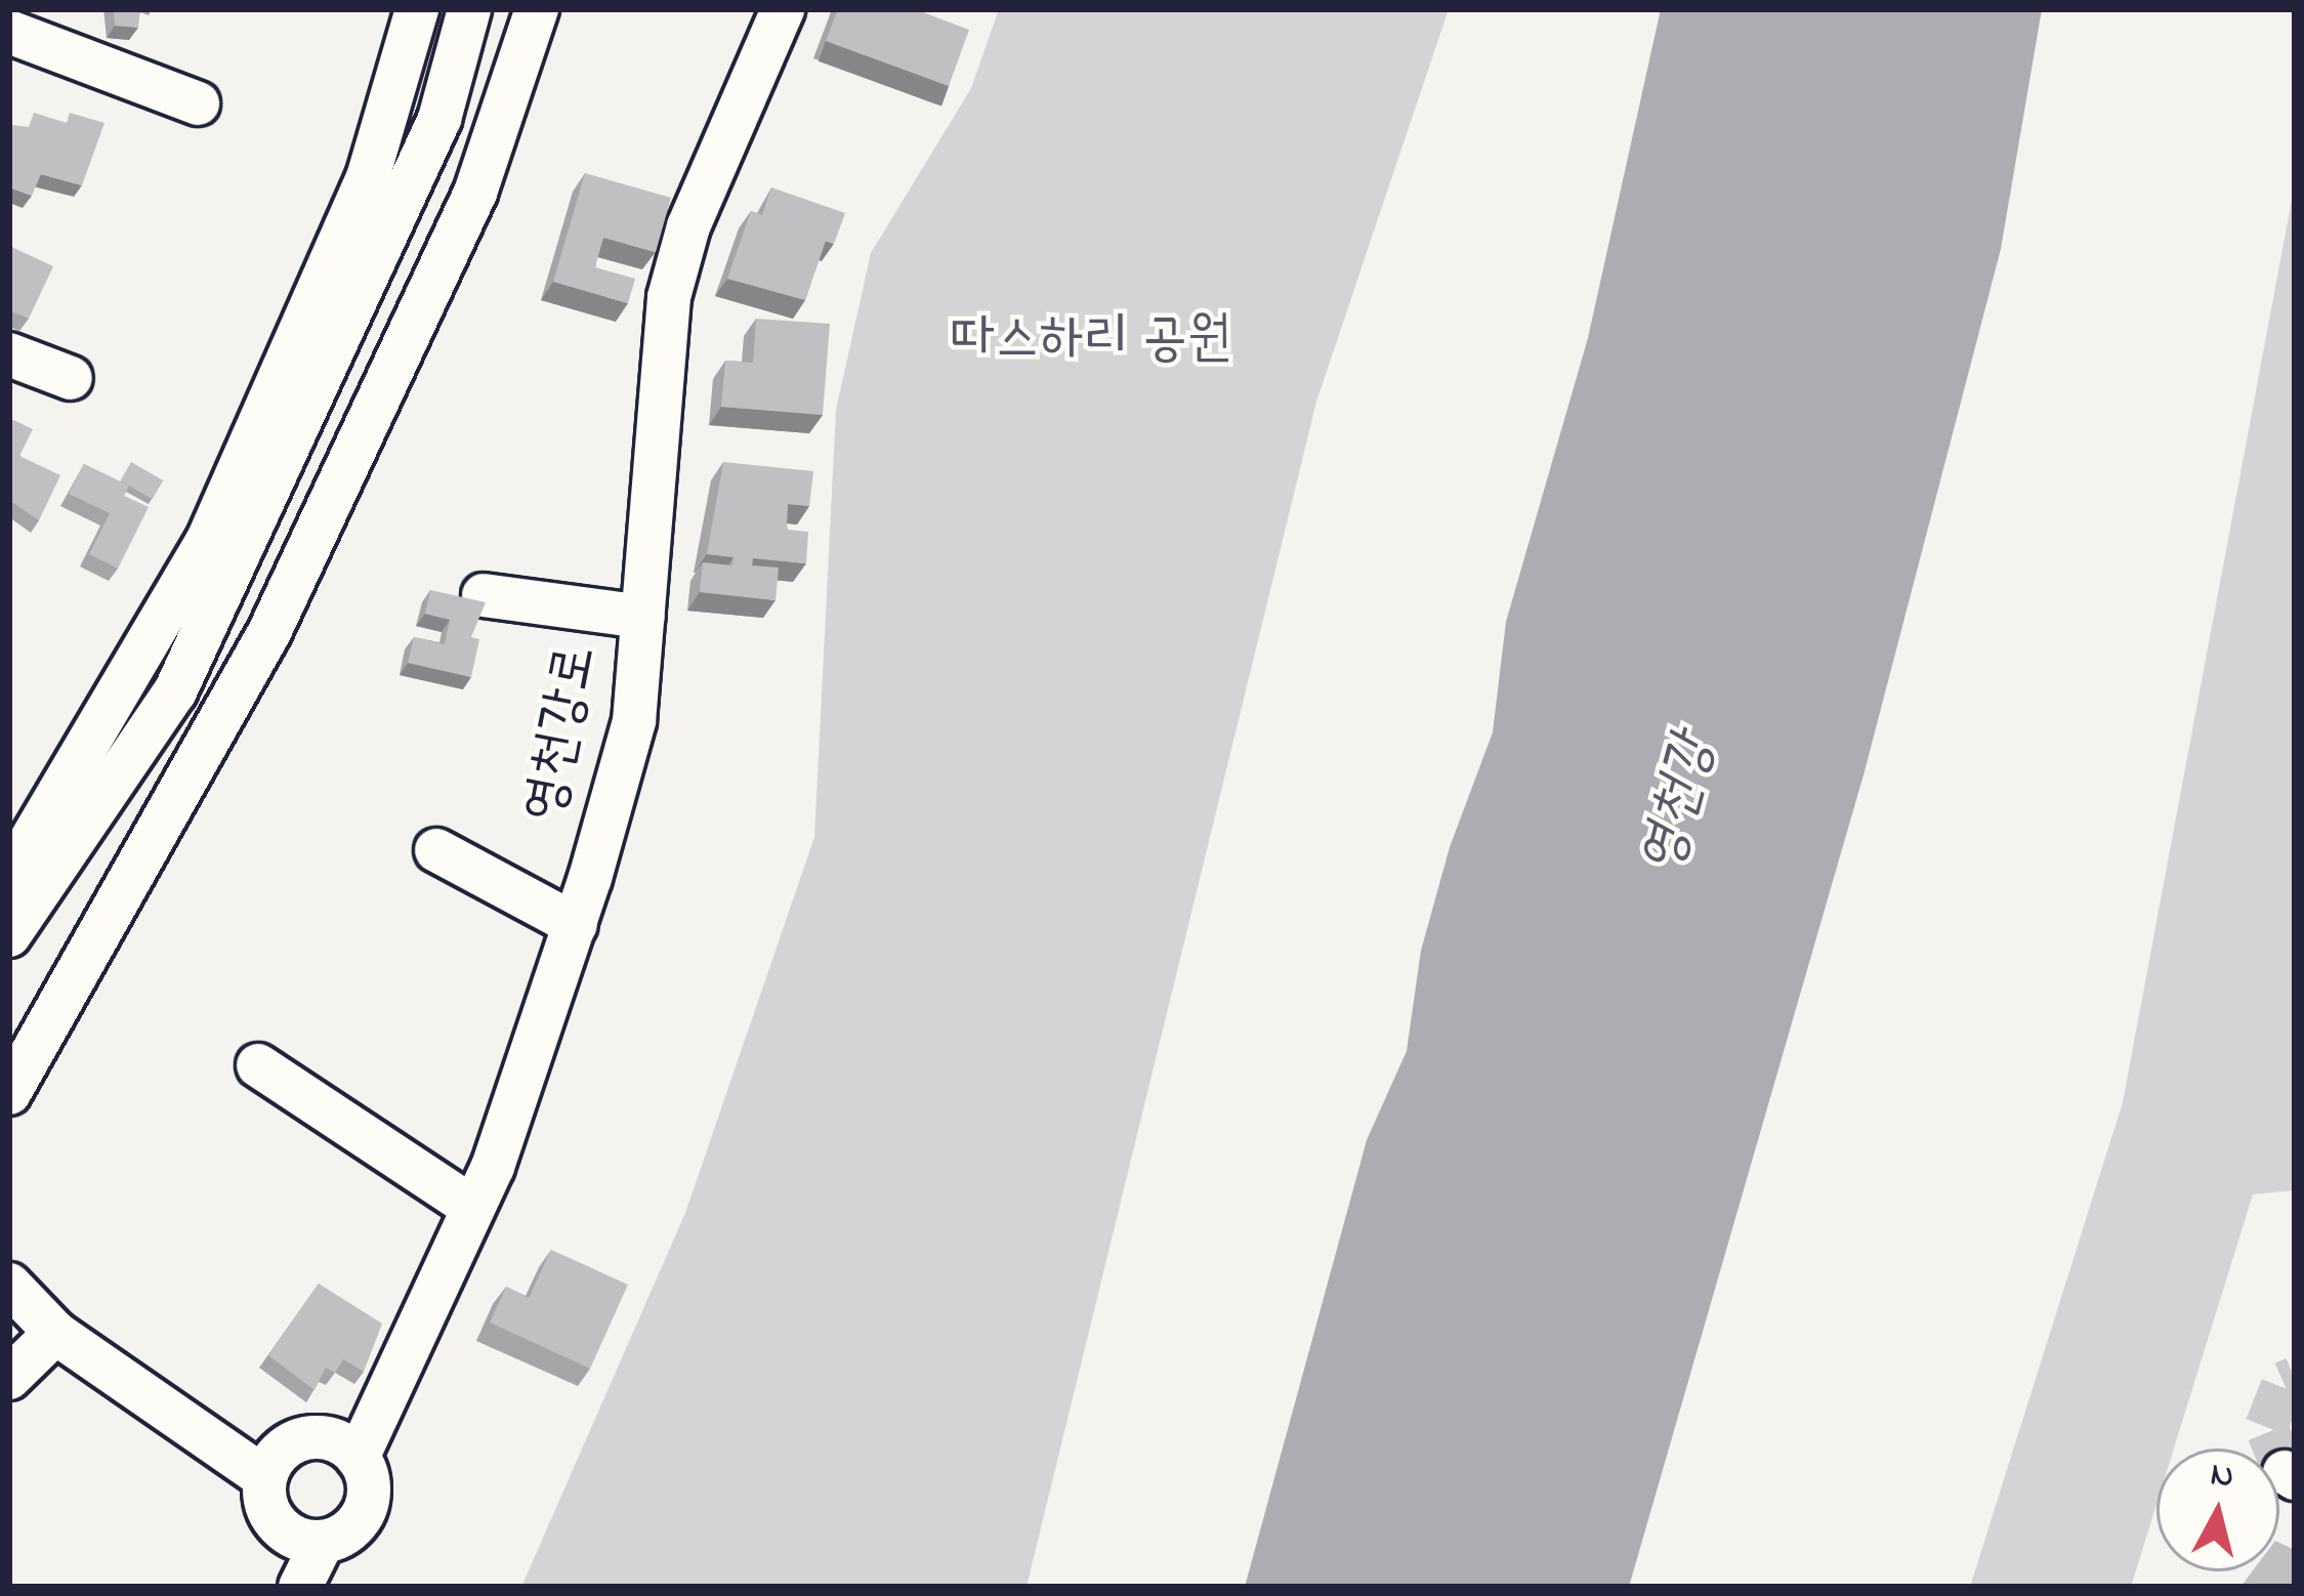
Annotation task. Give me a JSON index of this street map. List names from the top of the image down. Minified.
{"streets":{"street":["영천강로"]},"water":["영천강"],"parks":["따스하리 공원"],"north":"top"}
